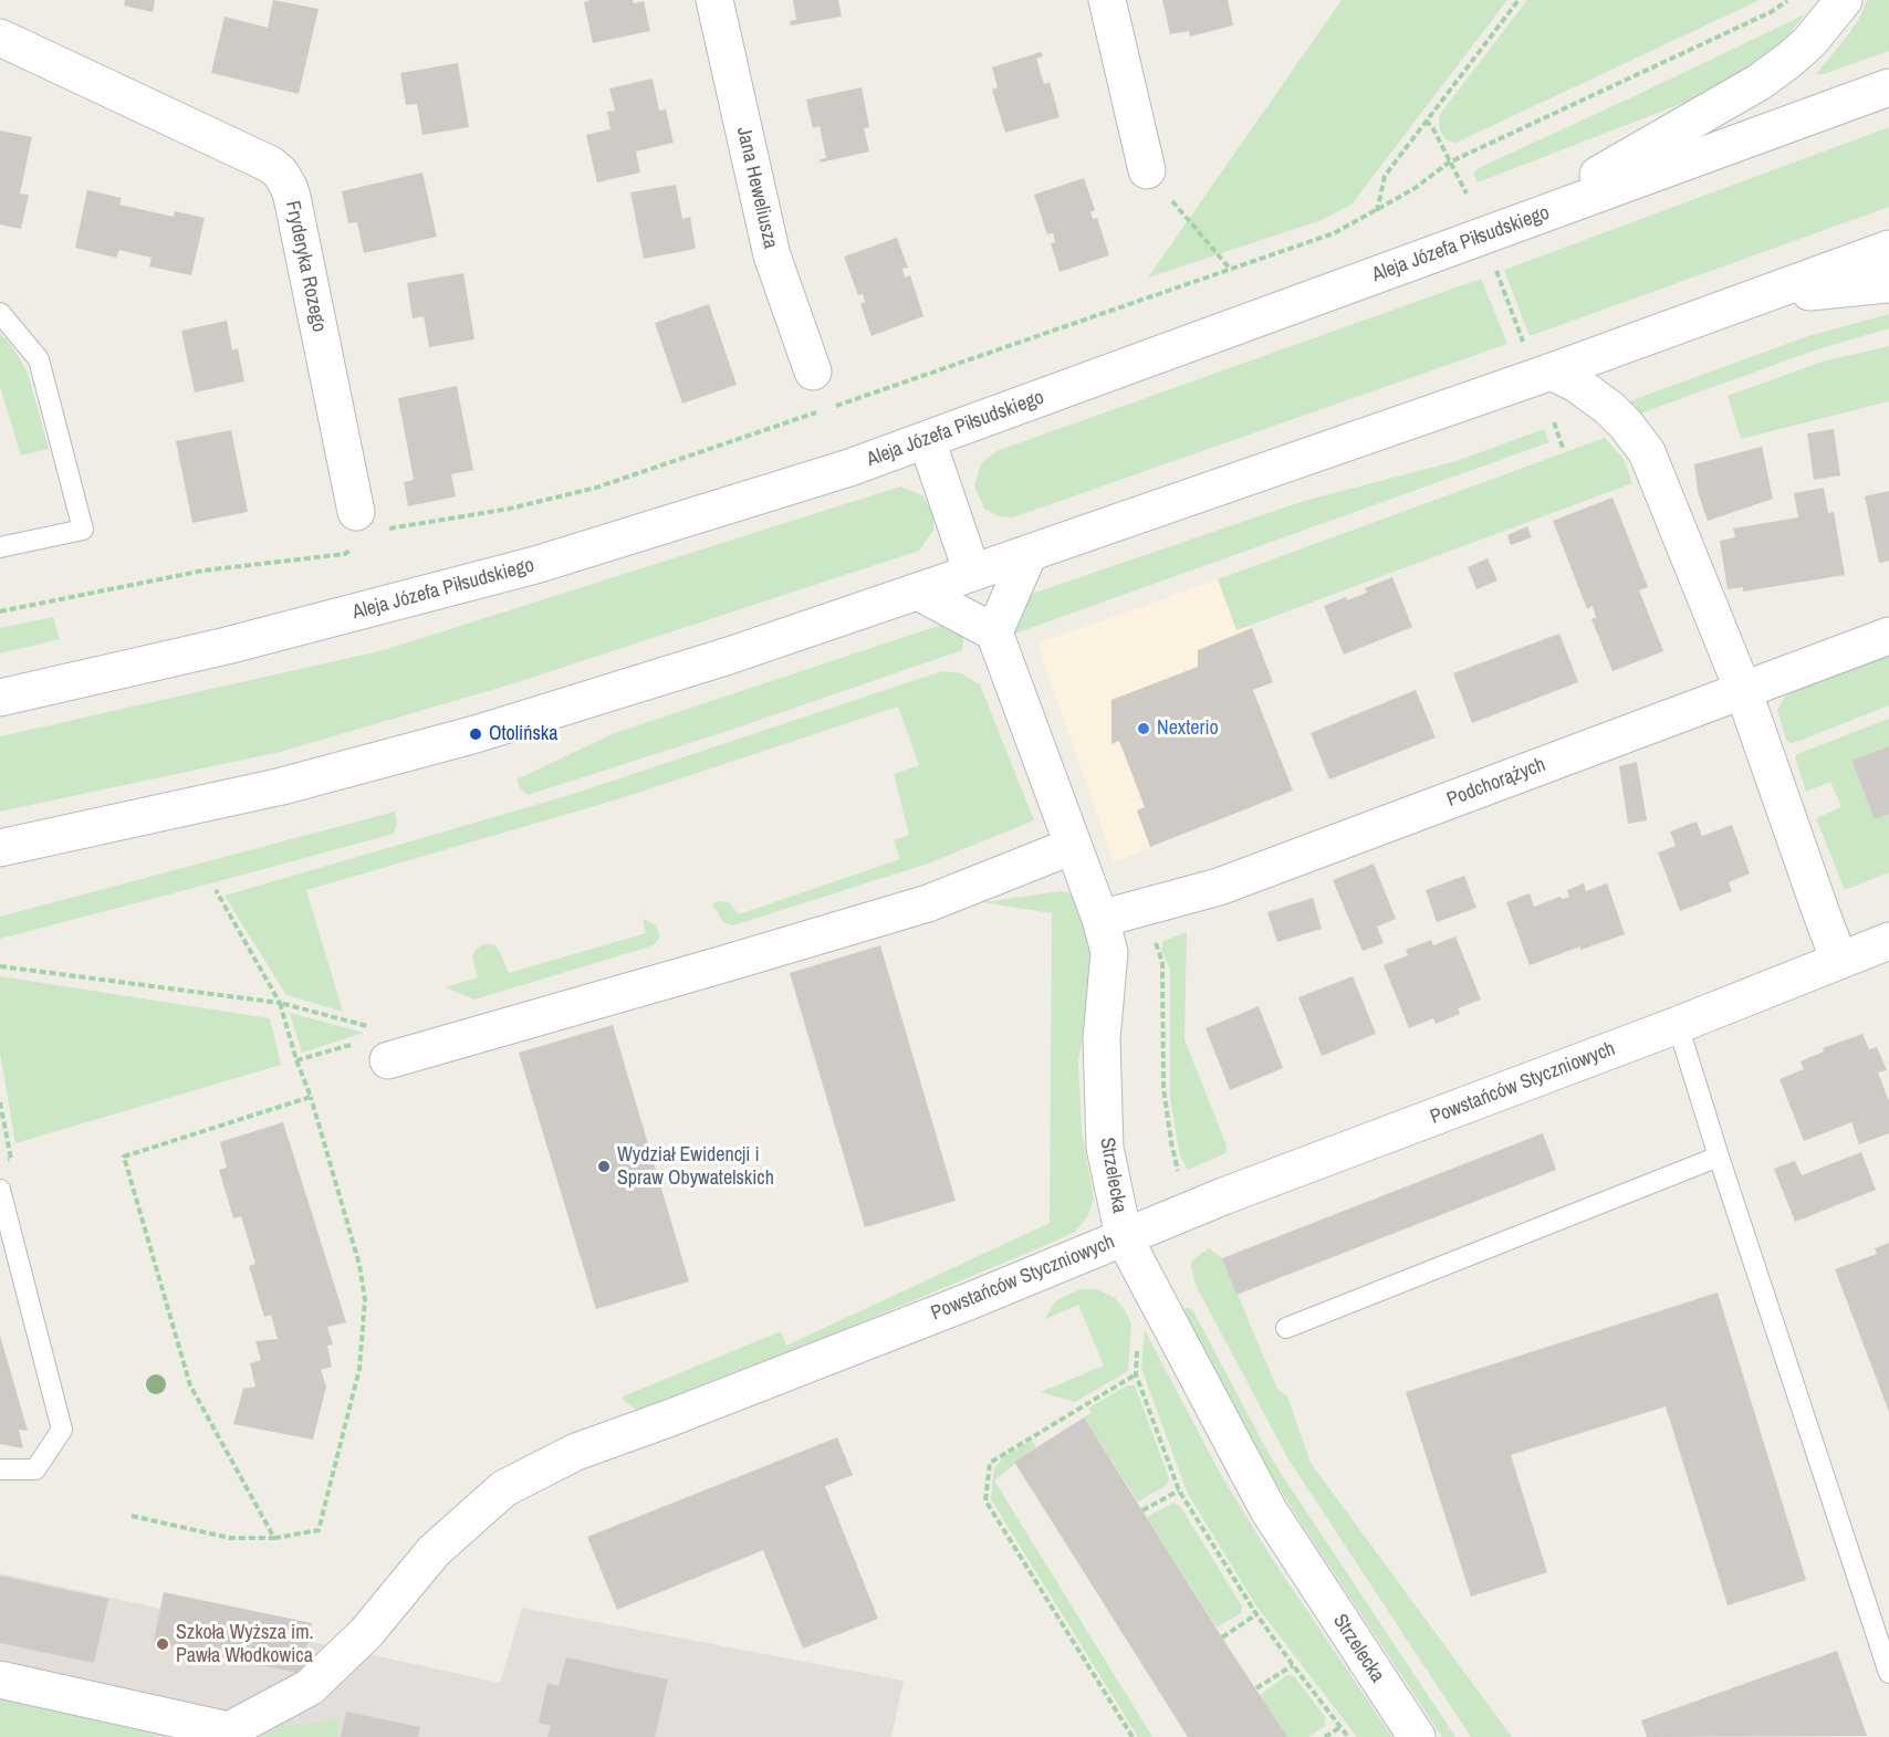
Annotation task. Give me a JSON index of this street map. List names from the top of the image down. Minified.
{"streets":{"street":["Jana Heweliusza","Aleja Józefa Piłsudskiego","Fryderyka Rozego","Podchorążych","Powstańców Styczniowych","Strzelecka"]},"crossings":[["Podchorążych","Strzelecka"],["Powstańców Styczniowych","Strzelecka"]],"places":["Nexterio","Otolińska","Wydział Ewidencji i Spraw Obywatelskich","Szkoła Wyższa im. Pawła Włodkowica"]}
